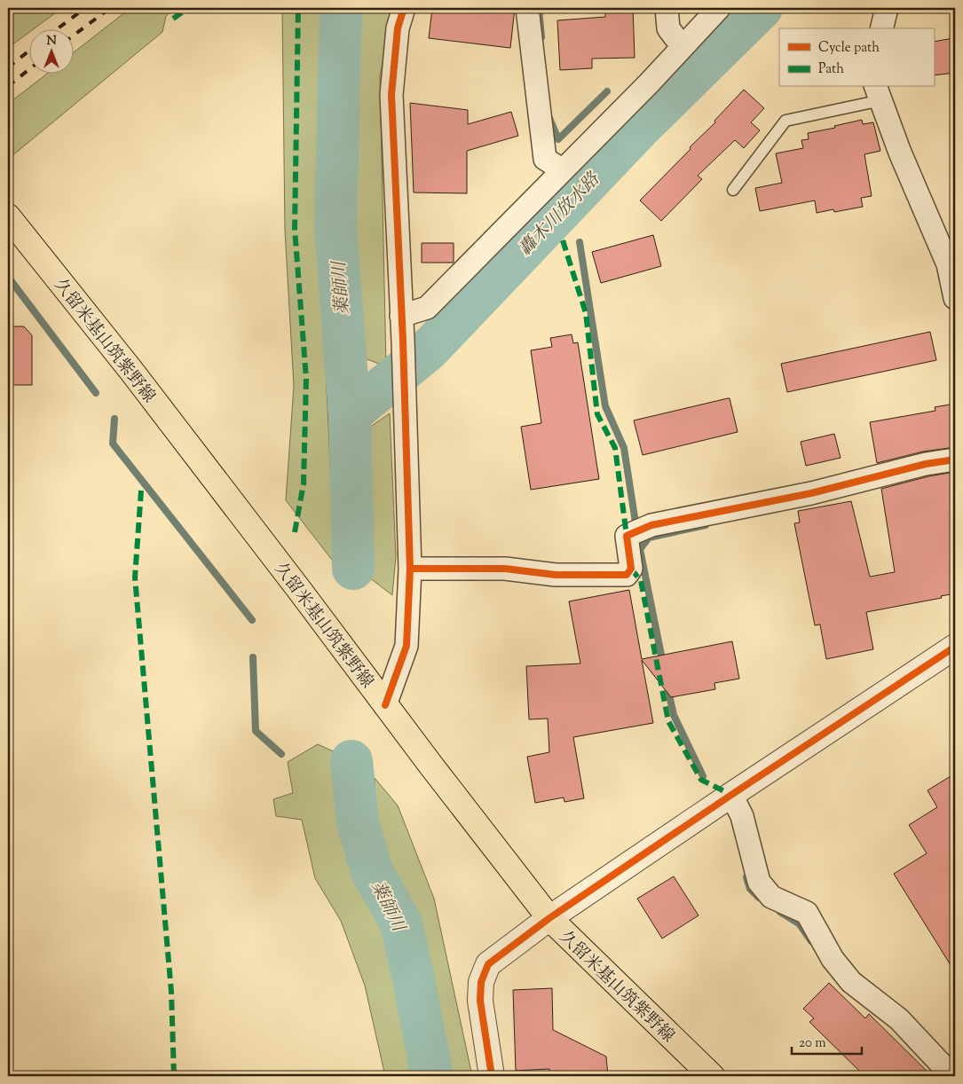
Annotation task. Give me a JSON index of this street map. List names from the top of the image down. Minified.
{"streets":{"main road":["久留米基山筑紫野線"]},"water":["轟木川放水路","薬師川"],"legend":["Cycle path","Path"],"scale_bar":"20 m","north":"top"}
